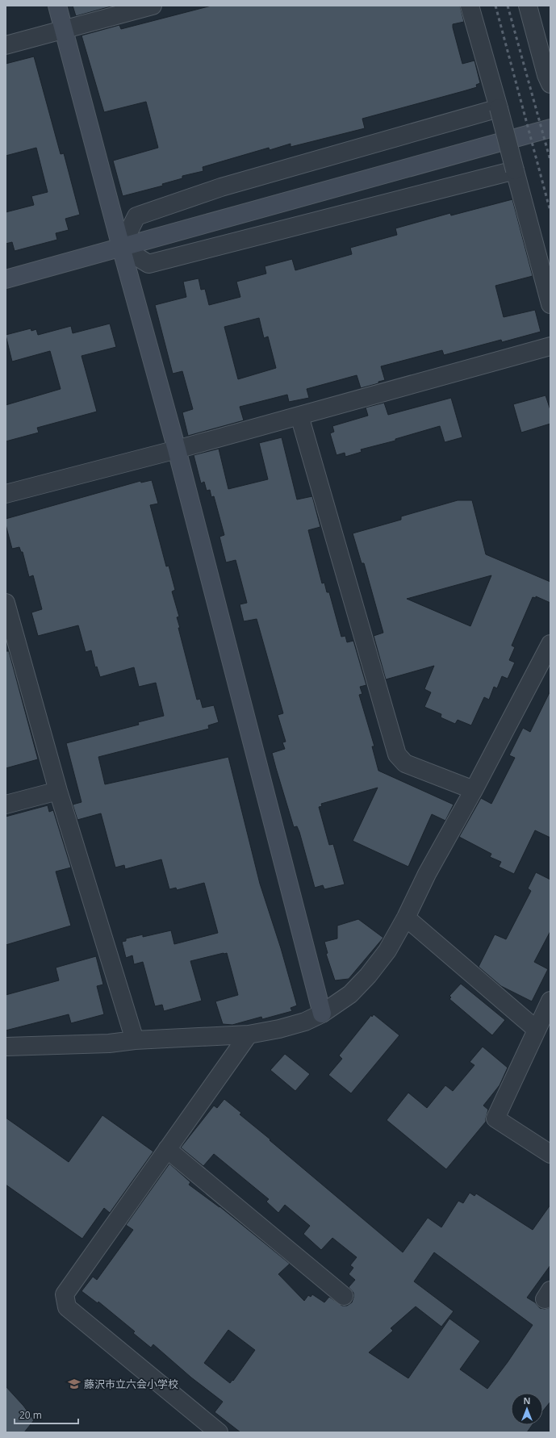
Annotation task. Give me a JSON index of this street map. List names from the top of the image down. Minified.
{"places":{"school or university":["藤沢市立六会小学校"]},"scale_bar":"20 m","north":"top"}
